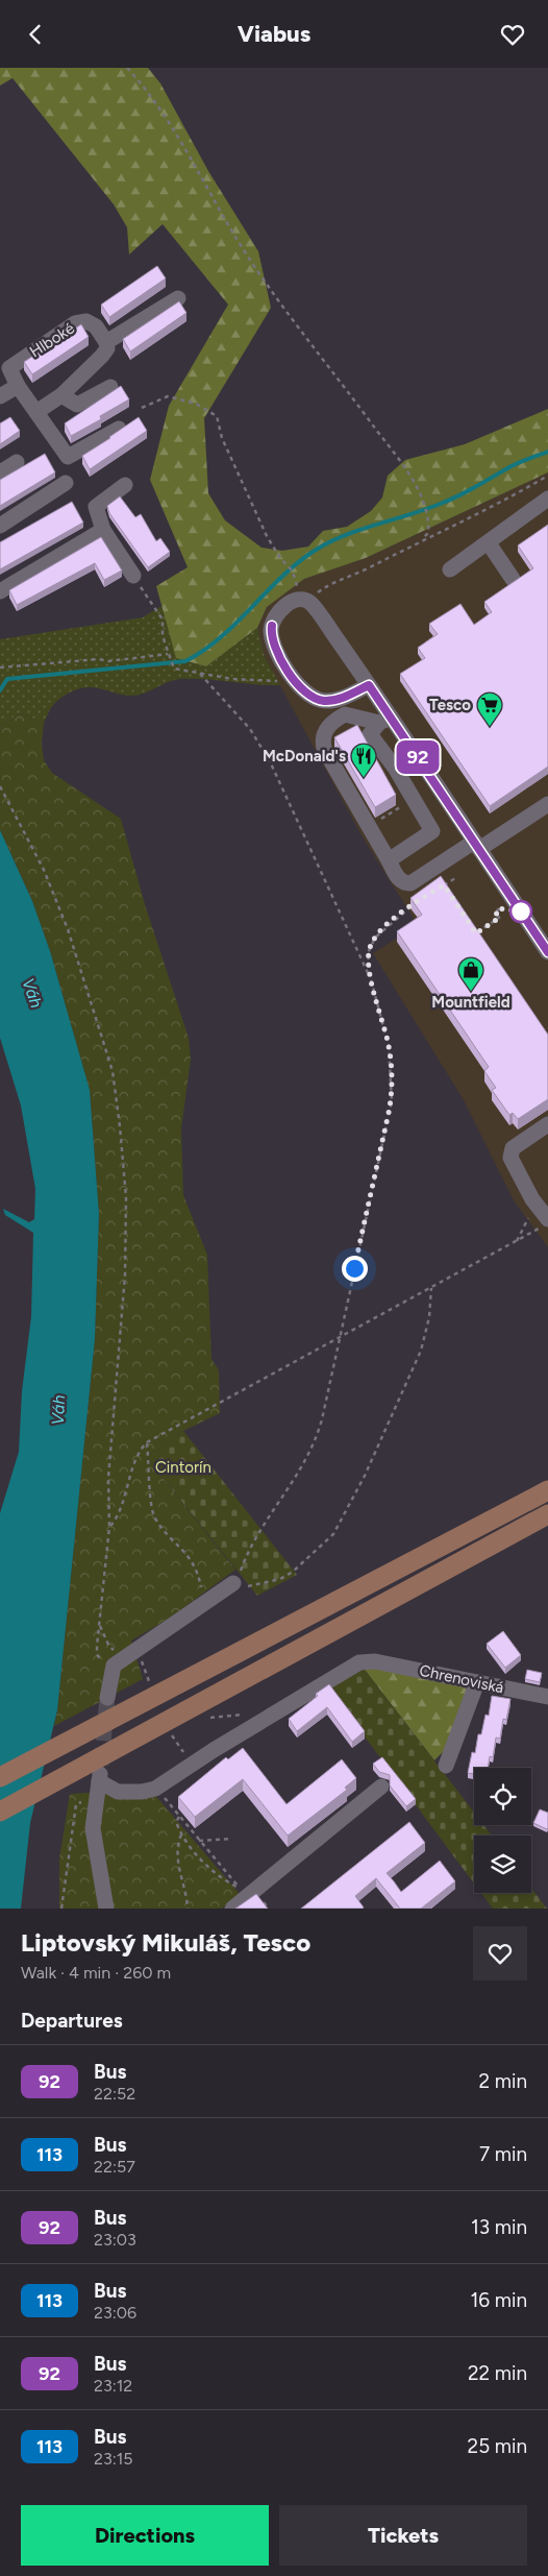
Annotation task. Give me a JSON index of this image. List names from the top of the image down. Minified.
{"streets":{"street":["Hlboké","Chrenoviská"]},"water":["Váh"],"parks":["Cintorín"],"places":{"supermarket":["Tesco"],"restaurant":["McDonald's"],"shop":["Mountfield"]},"lines":["bus line 92"],"page":{"header":"Viabus","on_map":"92","heading":[["Liptovský Mikuláš, Tesco","Walk · 4 min · 260 m"],"Departures"],"list":[{"mark":"92","name":"Bus","note":"22:52","value":"2 min"},{"mark":"113","name":"Bus","note":"22:57","value":"7 min"},{"mark":"92","name":"Bus","note":"23:03","value":"13 min"},{"mark":"113","name":"Bus","note":"23:06","value":"16 min"},{"mark":"92","name":"Bus","note":"23:12","value":"22 min"},{"mark":"113","name":"Bus","note":"23:15","value":"25 min"}],"buttons":["Directions","Tickets"]}}
